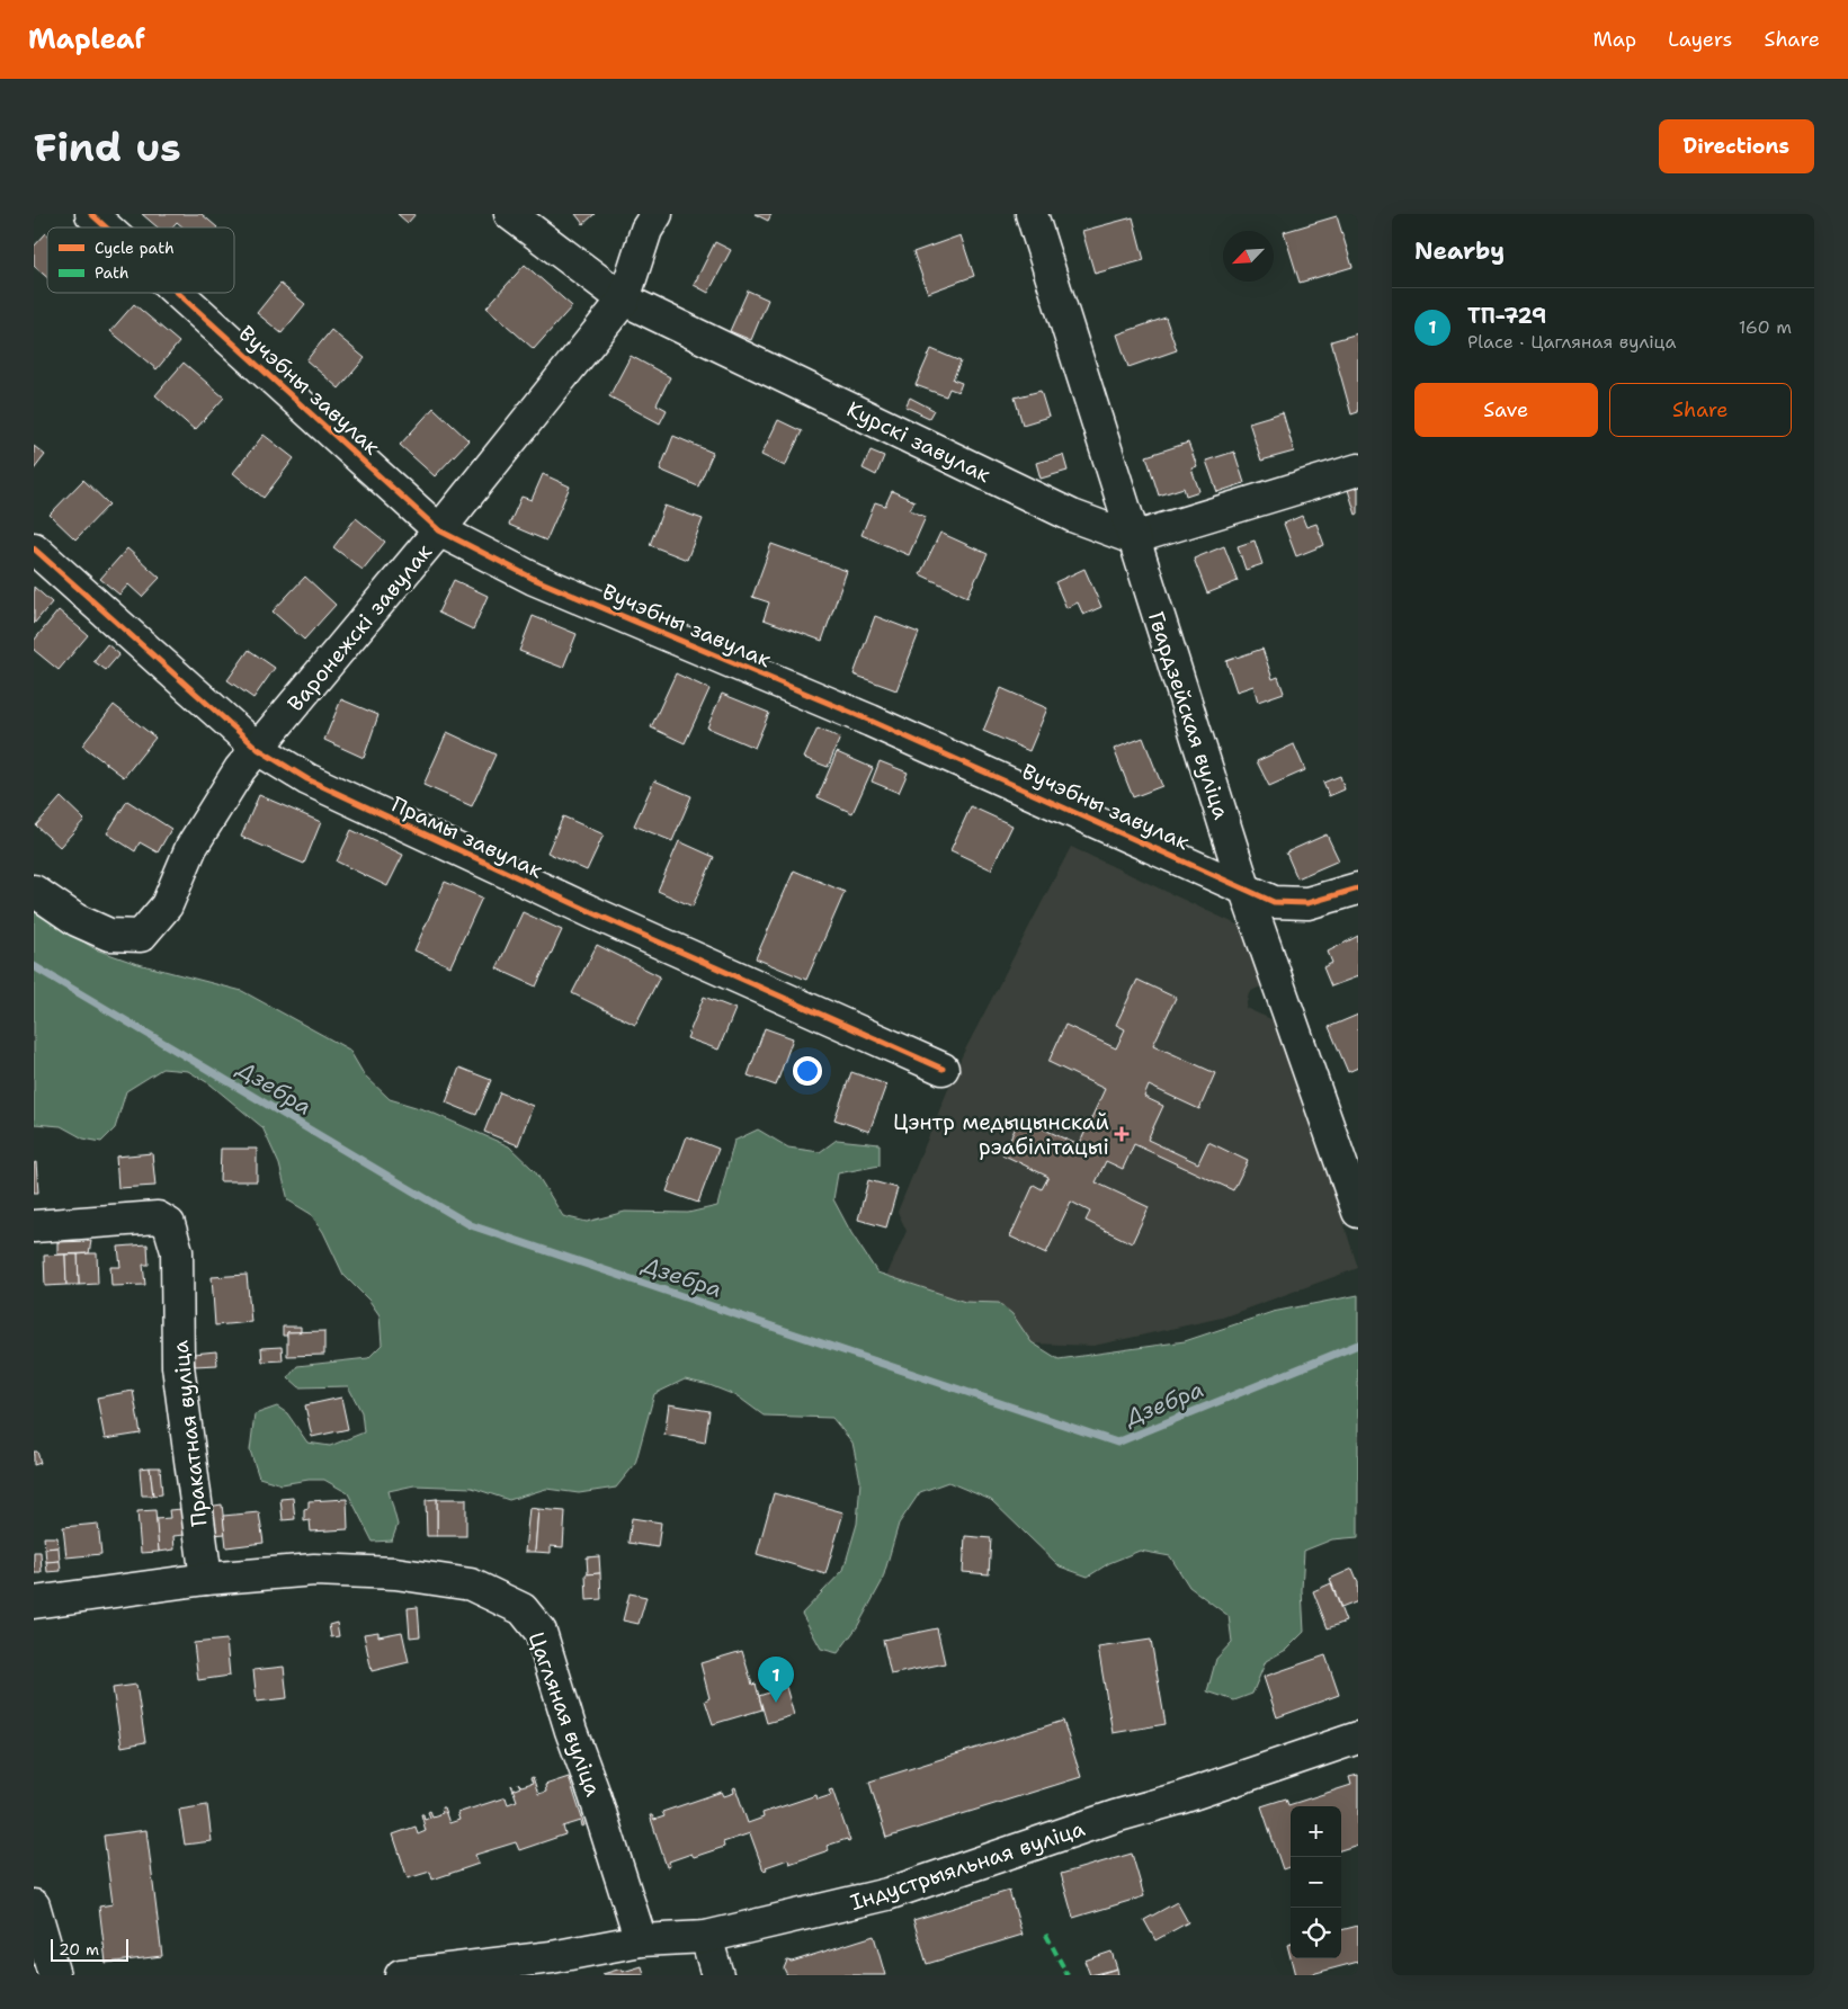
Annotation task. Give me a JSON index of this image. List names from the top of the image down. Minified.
{"streets":{"street":["Вучэбны завулак","Курскі завулак","Варонежскі завулак","Гвардзейская вуліца","Прамы завулак","Пракатная вуліца","Цагляная вуліца","Індустрыяльная вуліца"]},"crossings":[["Вучэбны завулак","Варонежскі завулак"],["Вучэбны завулак","Гвардзейская вуліца"],["Курскі завулак","Варонежскі завулак"],["Курскі завулак","Гвардзейская вуліца"],["Варонежскі завулак","Прамы завулак"],["Пракатная вуліца","Цагляная вуліца"],["Цагляная вуліца","Індустрыяльная вуліца"]],"water":["Дзебра"],"places":{"health":["Цэнтр медыцынскай рэабілітацыі"]},"legend":["Cycle path","Path"],"scale_bar":"20 m","north":"bottom left","page":{"header":"Mapleaf","nav":["Map","Layers","Share"],"buttons":["Directions",["Save","Share"]],"title":"Find us","heading":"Nearby","list":[{"mark":"1","name":"ТП-729","note":"Place · Цагляная вуліца","value":"160 m"}],"pins":"1","map_buttons":["+","−"],"scale":"20 m"}}
